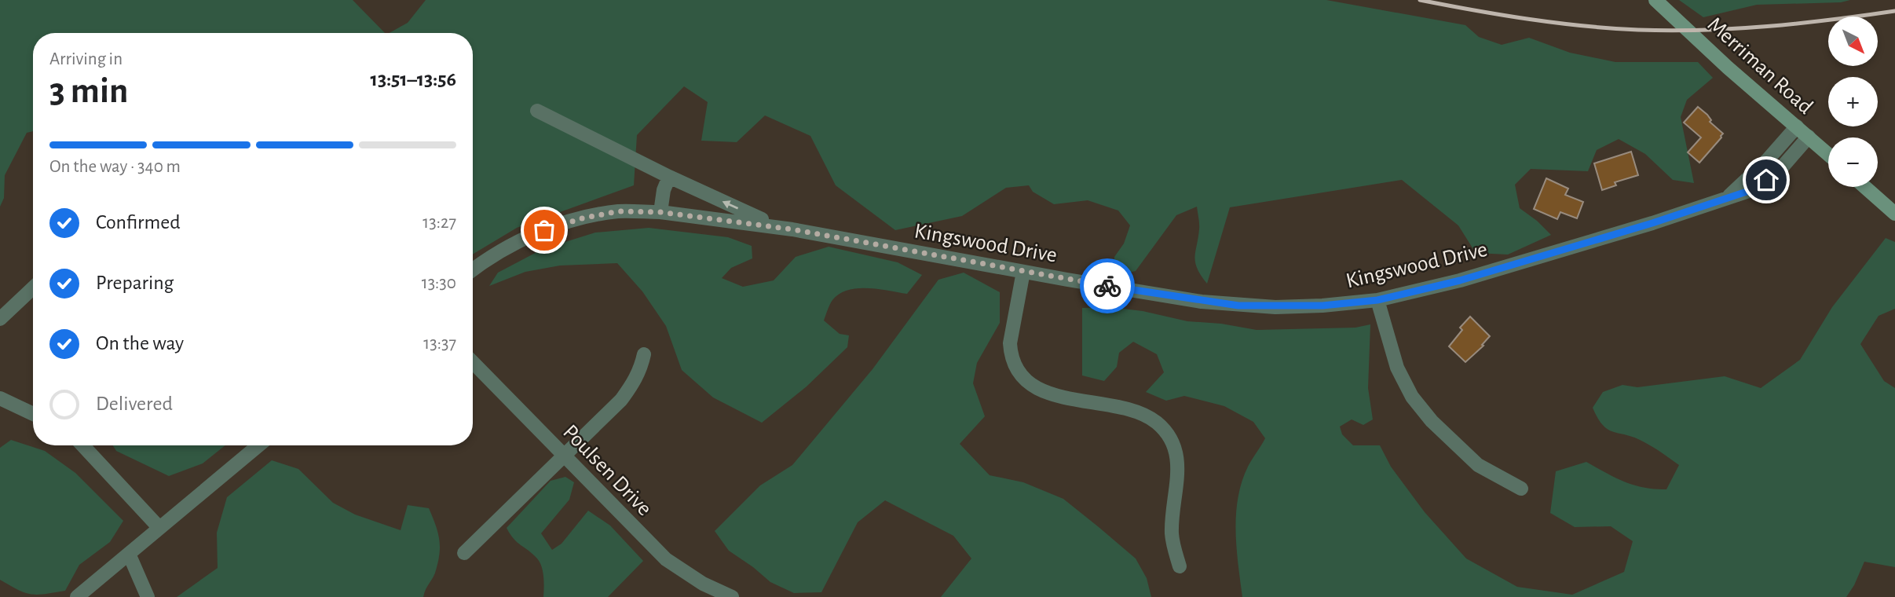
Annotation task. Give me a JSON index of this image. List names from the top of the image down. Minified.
{"streets":{"main road":["Merriman Road"],"street":["Kingswood Drive","Poulsen Drive"]},"crossings":[["Merriman Road","Kingswood Drive"]],"north":"bottom right","page":{"map_buttons":["+","−"],"heading":["3 min","Arriving in","13:51–13:56"],"bar":"On the way · 340 m","list":[["Confirmed","13:27"],["Preparing","13:30"],["On the way","13:37"],"Delivered"]}}
